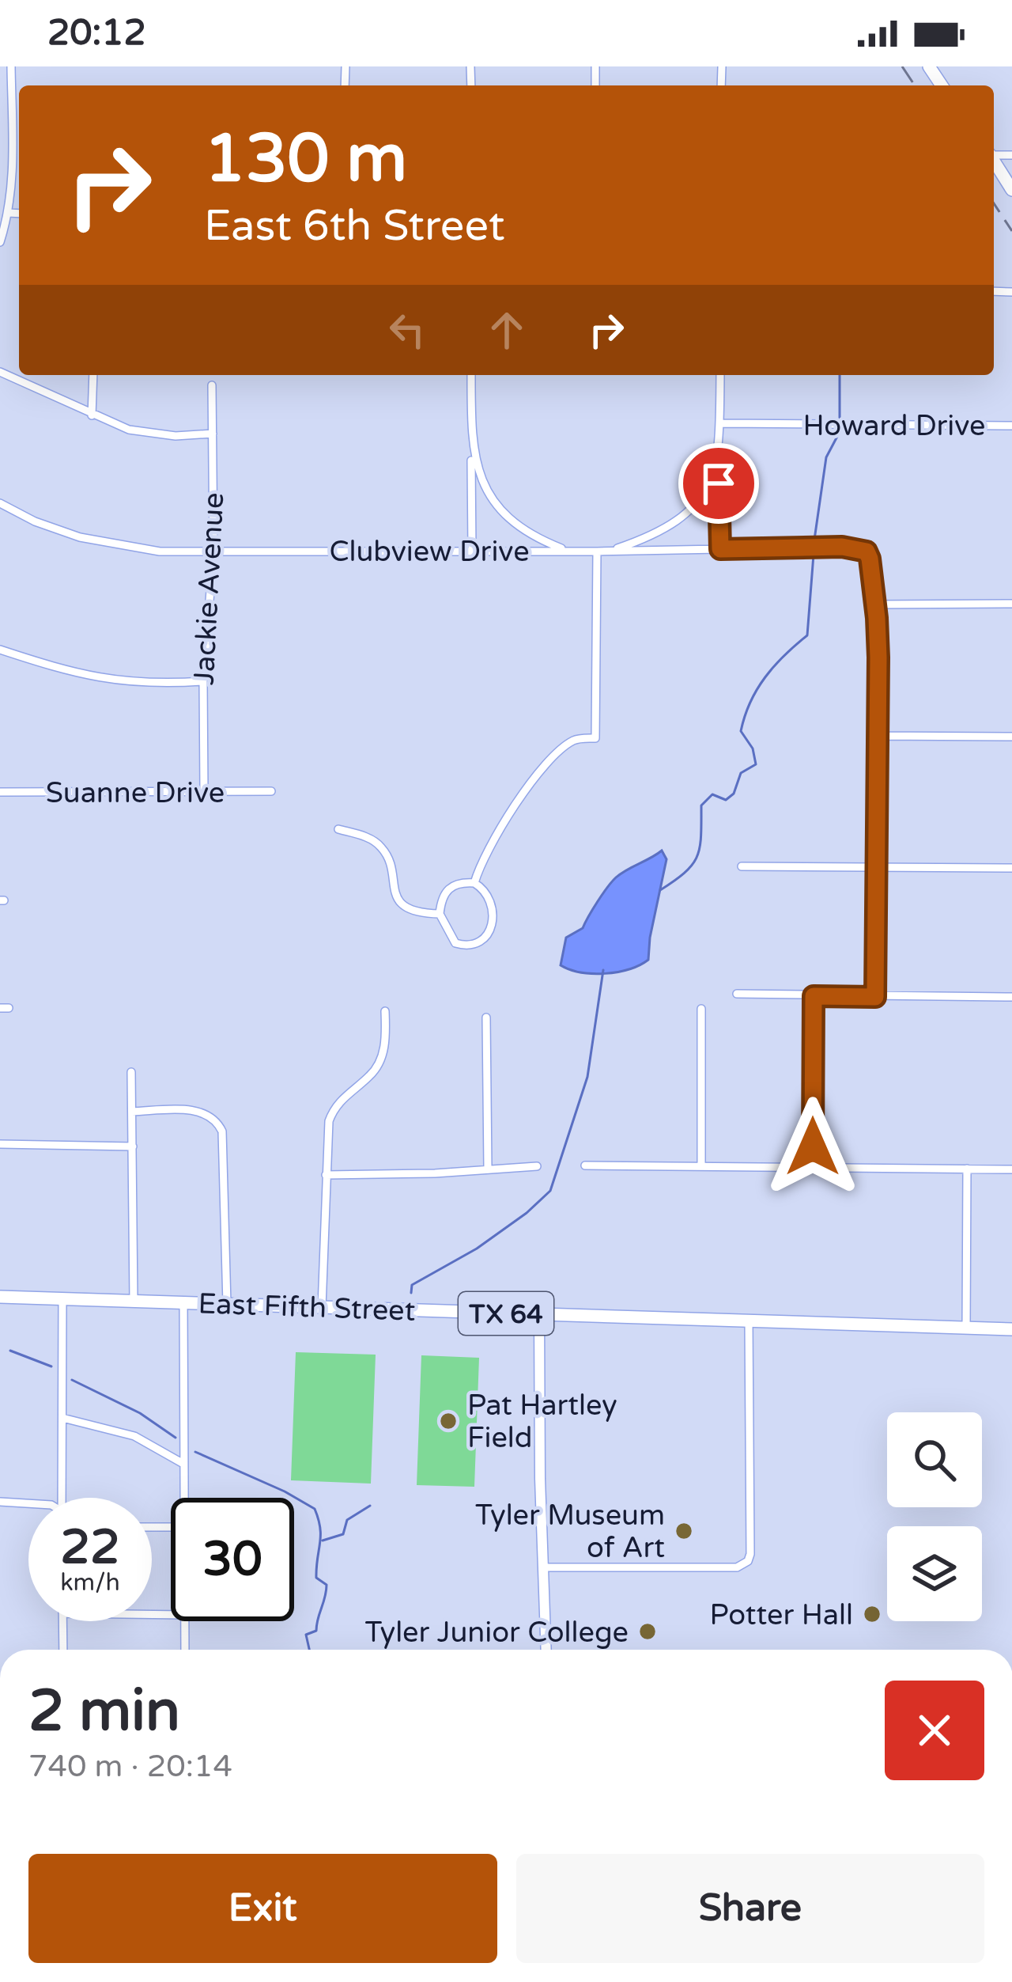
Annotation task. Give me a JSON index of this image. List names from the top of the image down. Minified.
{"streets":{"main road":["East Fifth Street","TX 64"],"street":["Howard Drive","Clubview Drive","Jackie Avenue","Suanne Drive"]},"crossings":[["Clubview Drive","Jackie Avenue"],["Jackie Avenue","Suanne Drive"]],"places":["Pat Hartley Field","Tyler Museum of Art","Potter Hall","Tyler Junior College"],"page":{"status":"20:12","turn":["130 m","East 6th Street"],"speed":"22 km/h","limit":"30","heading":["2 min","740 m · 20:14"],"buttons":["Exit","Share"]}}
